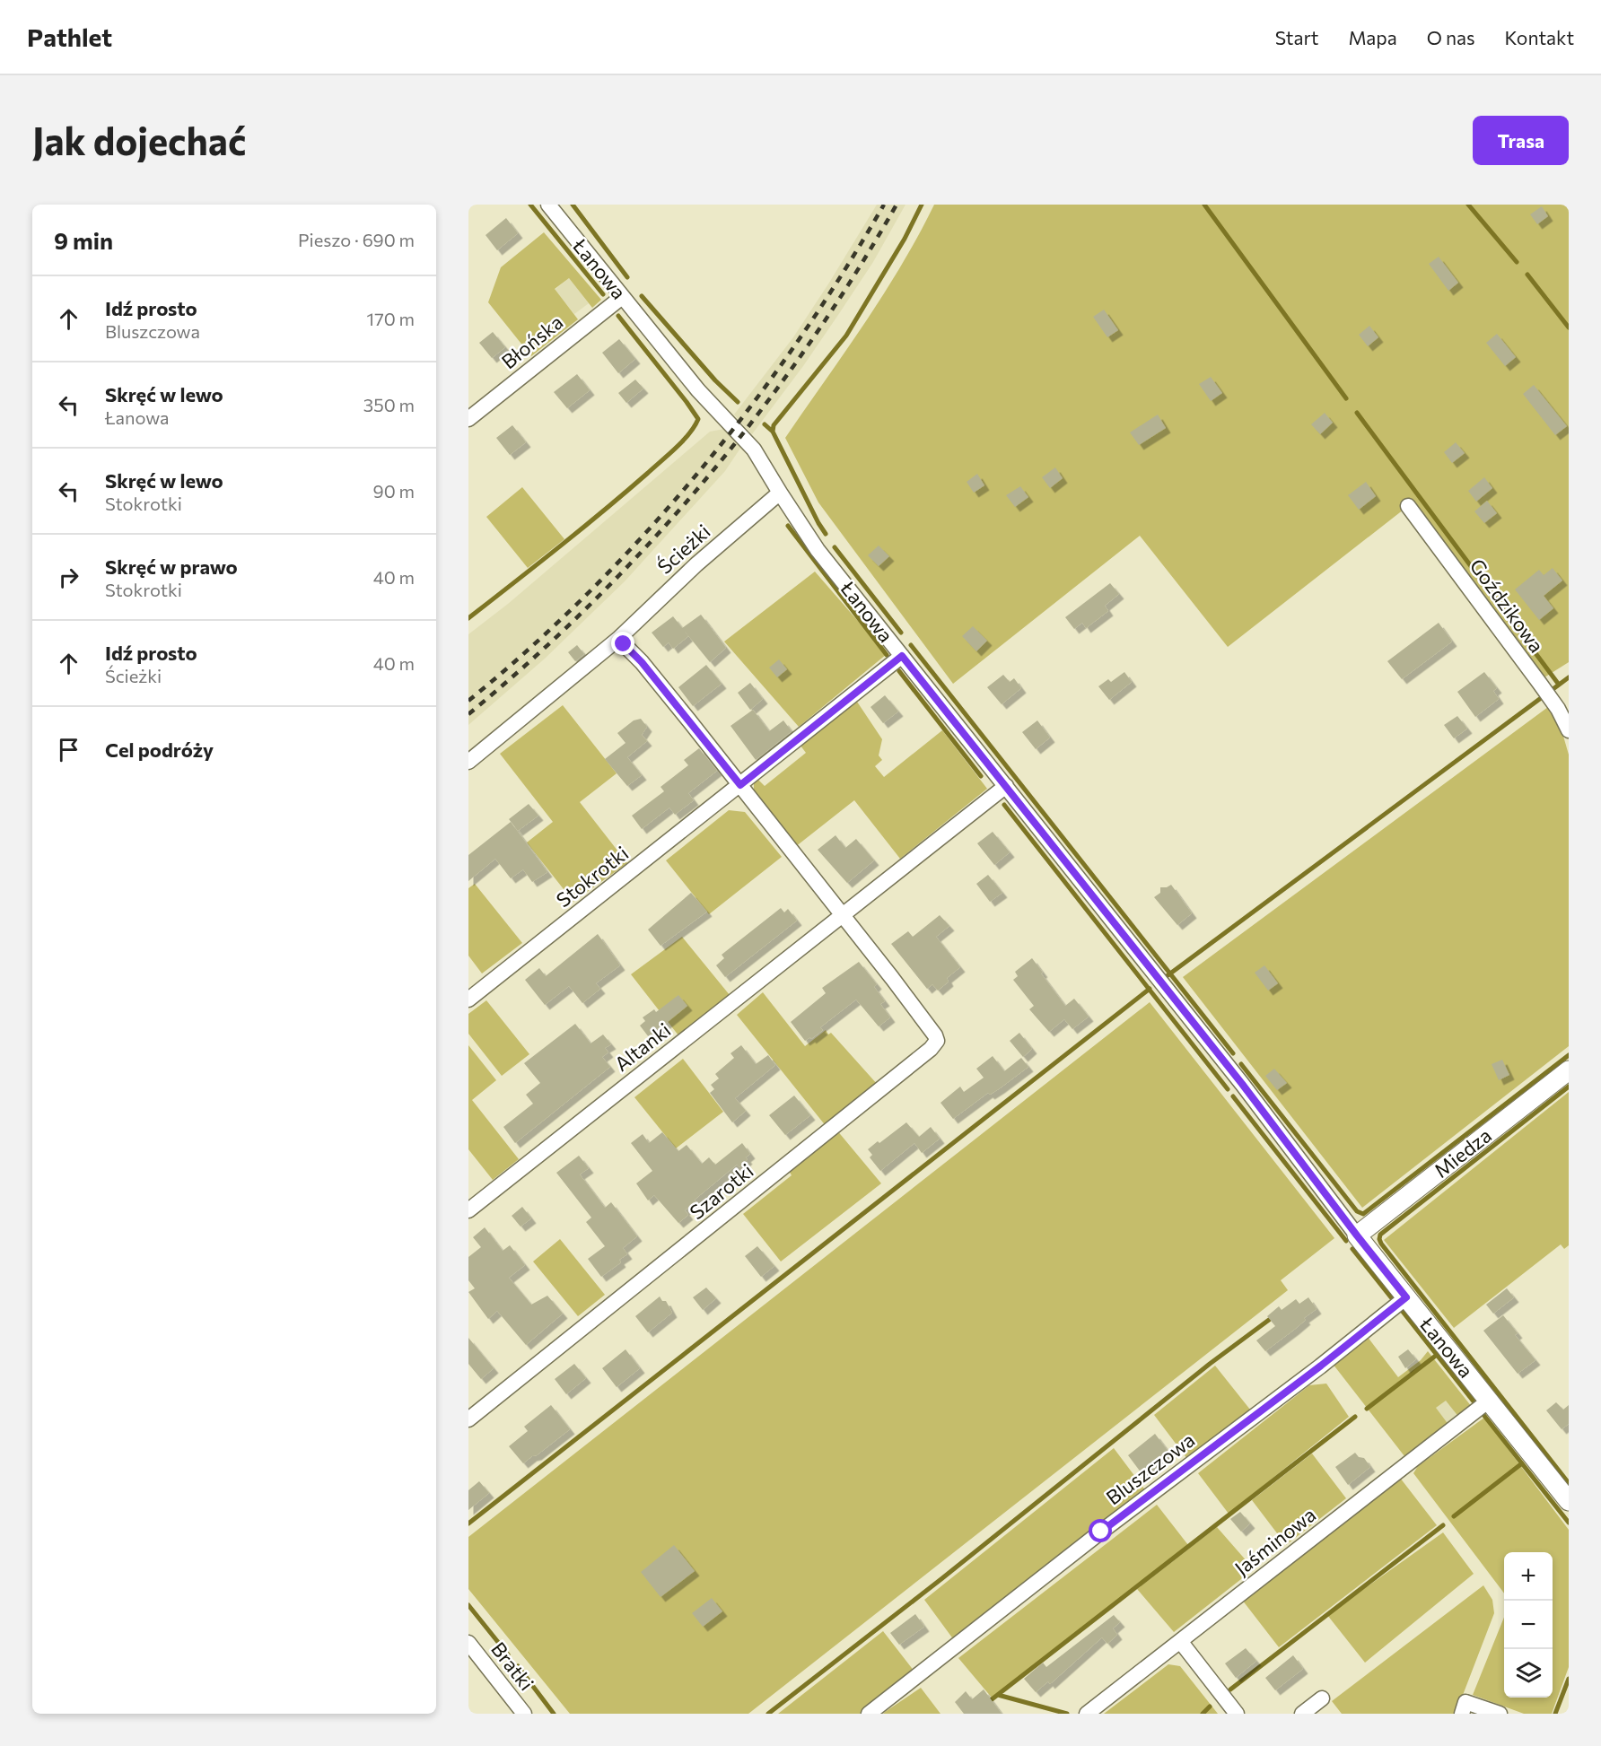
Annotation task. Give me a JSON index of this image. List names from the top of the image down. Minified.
{"streets":{"street":["Łanowa","Błońska","Ścieżki","Goździkowa","Stokrotki","Altanki","Miedza","Szarotki","Bluszczowa","Jaśminowa","Bratki"]},"crossings":[["Łanowa","Błońska"],["Łanowa","Ścieżki"],["Łanowa","Stokrotki"],["Łanowa","Altanki"],["Łanowa","Miedza"],["Łanowa","Bluszczowa"],["Łanowa","Jaśminowa"],["Altanki","Szarotki"]],"page":{"header":"Pathlet","nav":["Start","Mapa","O nas","Kontakt"],"buttons":"Trasa","title":"Jak dojechać","heading":["9 min","Pieszo · 690 m"],"list":[["Idź prosto","Bluszczowa","170 m"],["Skręć w lewo","Łanowa","350 m"],["Skręć w lewo","Stokrotki","90 m"],["Skręć w prawo","Stokrotki","40 m"],["Idź prosto","Ścieżki","40 m"],"Cel podróży"],"map_buttons":["+","−"]}}
